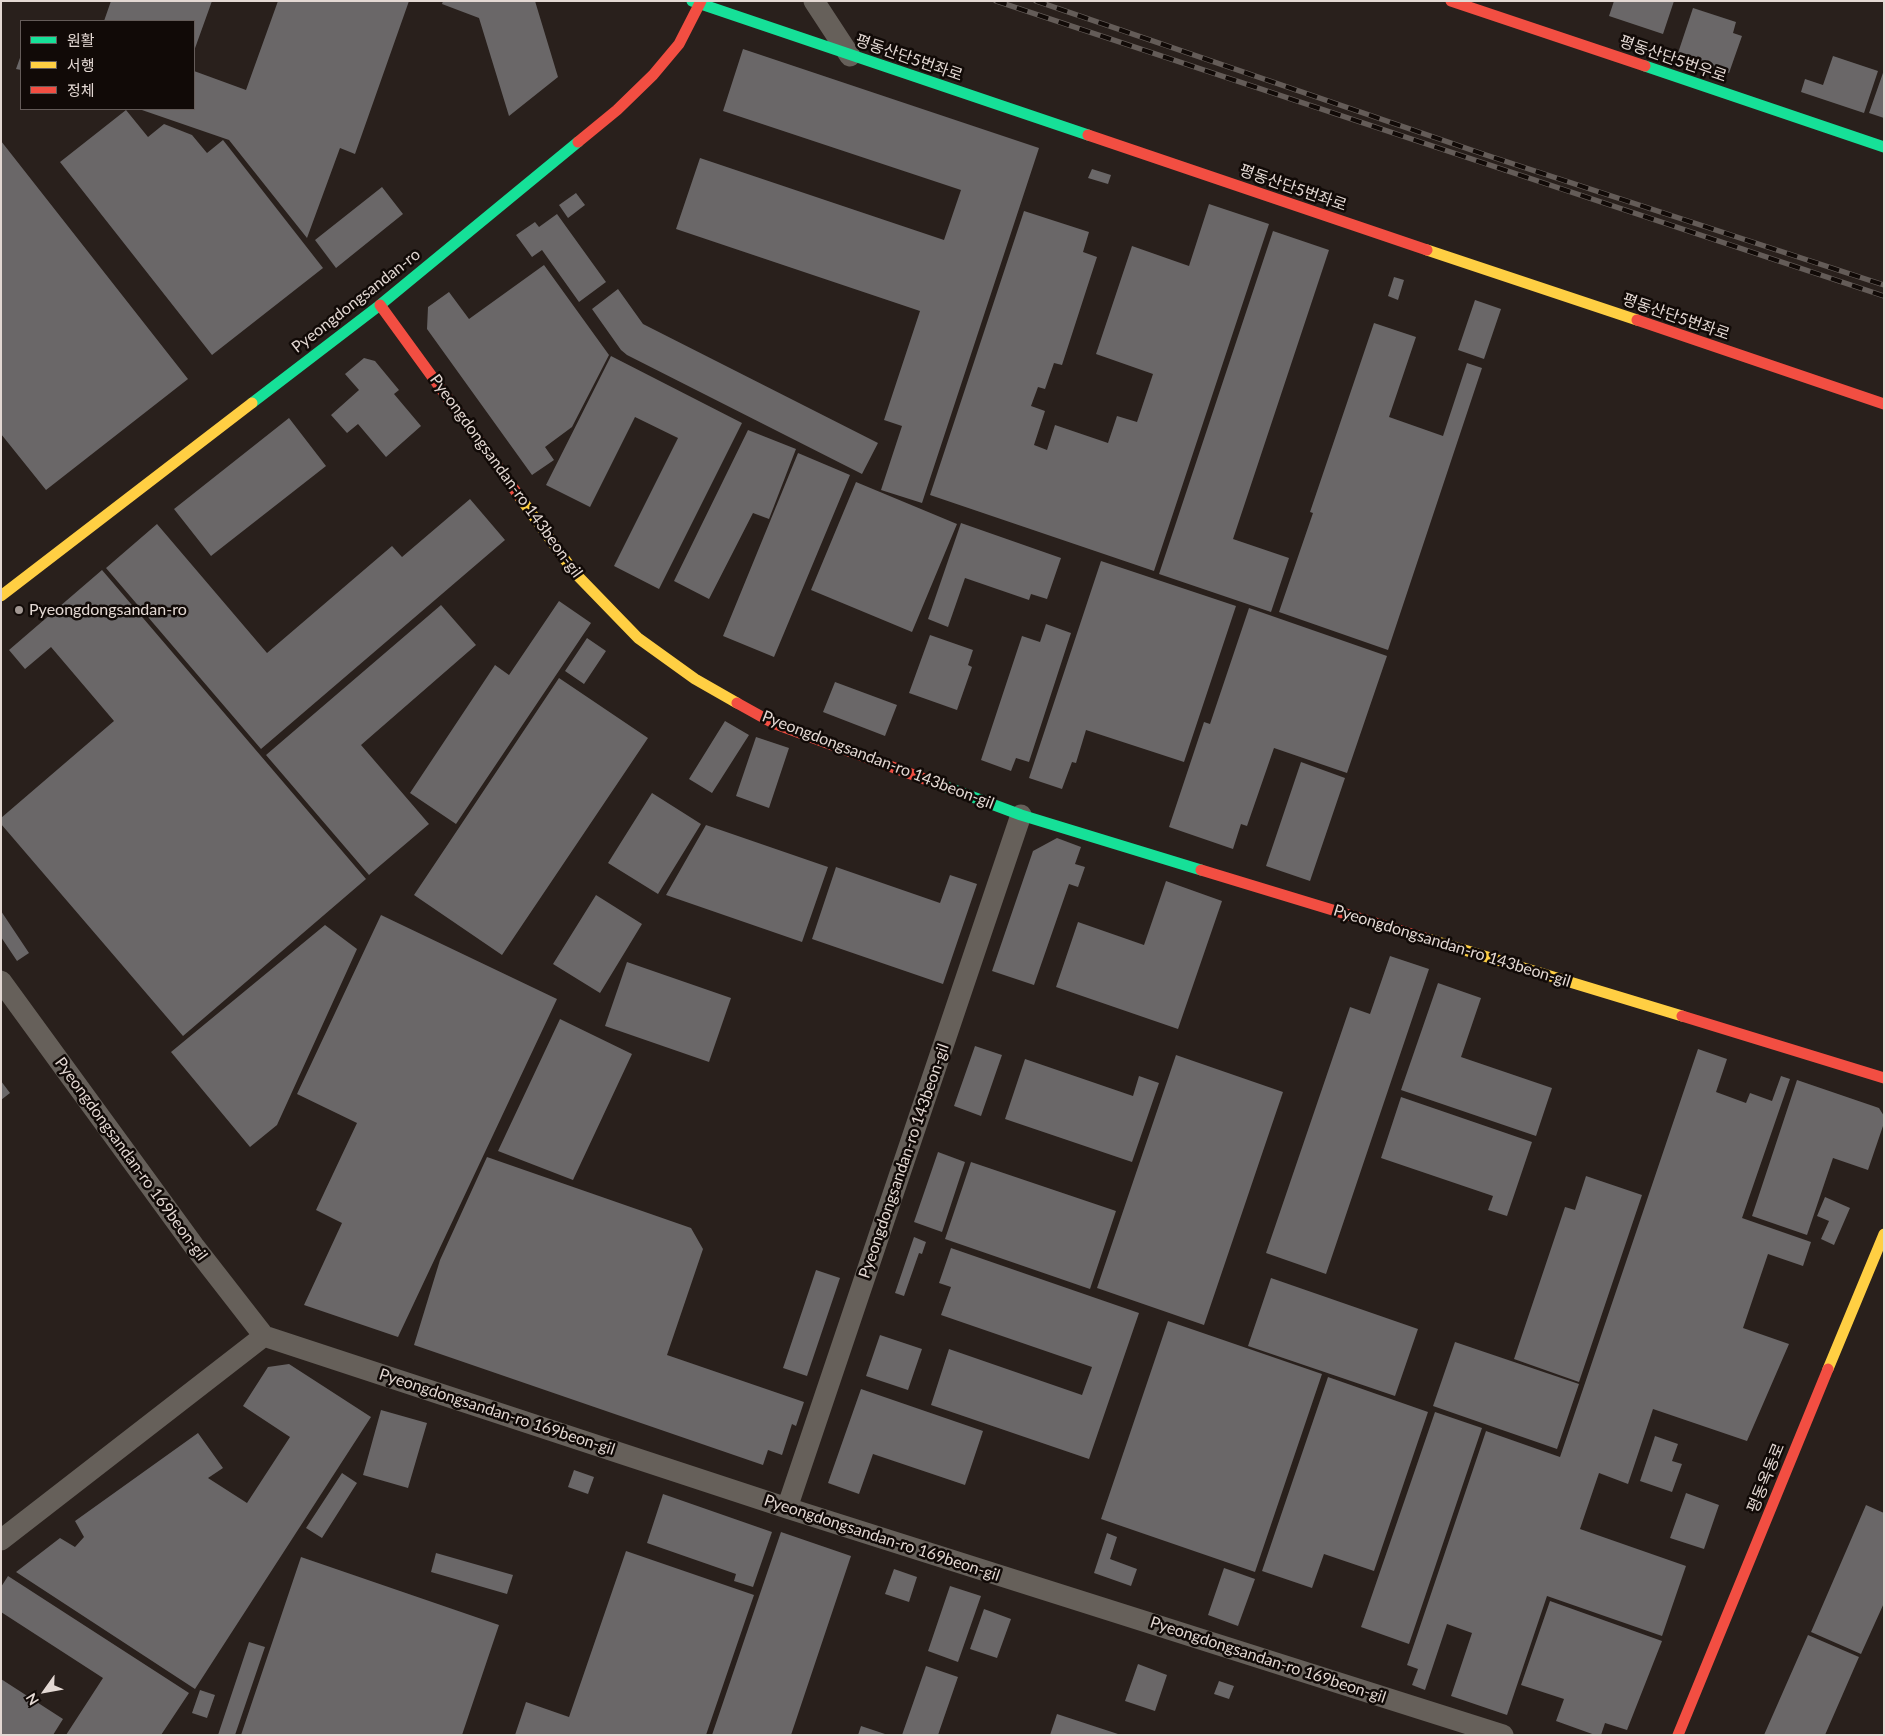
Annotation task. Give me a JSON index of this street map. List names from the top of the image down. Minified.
{"streets":{"street":["평동산단5번좌로","평동산단5번우로","Pyeongdongsandan-ro","Pyeongdongsandan-ro 143beon-gil","Pyeongdongsandan-ro 169beon-gil","평동옥동로"]},"crossings":[["평동산단5번좌로","Pyeongdongsandan-ro"],["Pyeongdongsandan-ro","Pyeongdongsandan-ro 143beon-gil"],["Pyeongdongsandan-ro 143beon-gil","Pyeongdongsandan-ro 169beon-gil"]],"places":["Pyeongdongsandan-ro"],"legend":["원활","서행","정체"],"north":"bottom left"}
